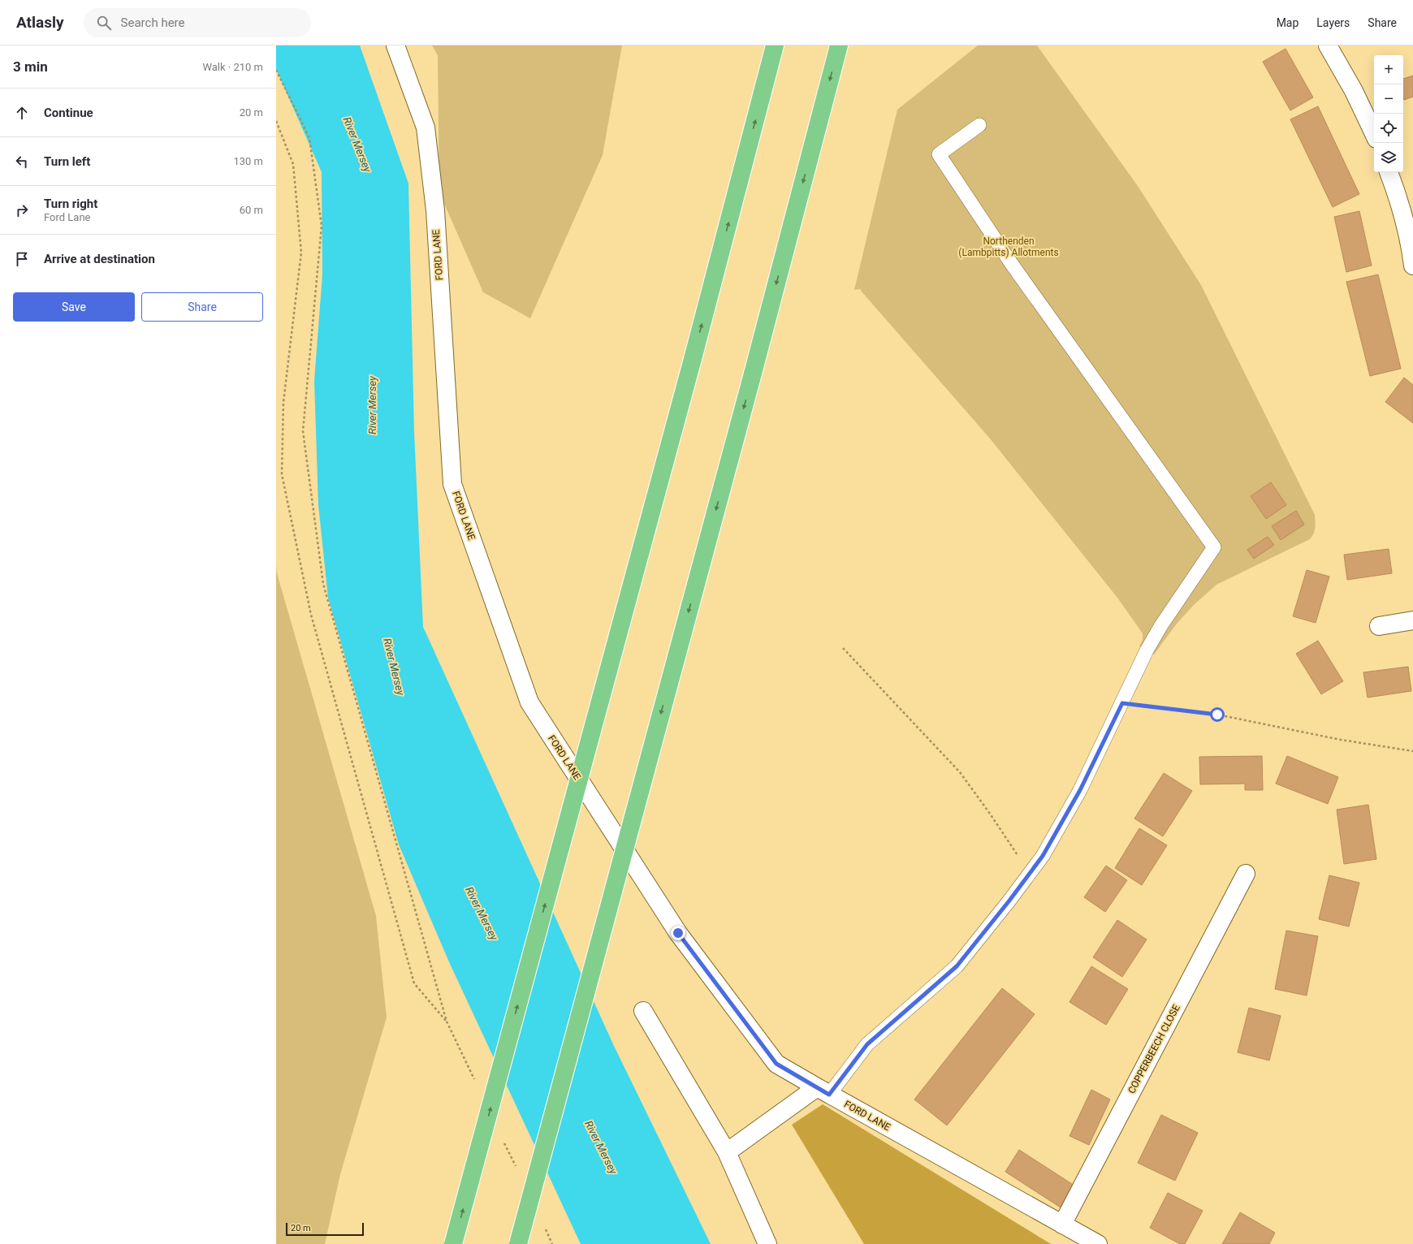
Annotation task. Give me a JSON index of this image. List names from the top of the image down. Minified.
{"streets":{"street":["FORD LANE","COPPERBEECH CLOSE"]},"crossings":[["FORD LANE","COPPERBEECH CLOSE"]],"water":["River Mersey"],"parks":["Northenden (Lambpitts) Allotments"],"scale_bar":"20 m","page":{"header":"Atlasly","search":"Search here","nav":["Map","Layers","Share"],"heading":["3 min","Walk · 210 m"],"map_buttons":["+","−"],"list":[["Continue","20 m"],["Turn left","130 m"],["Turn right","Ford Lane","60 m"],"Arrive at destination"],"buttons":["Save","Share"],"scale":"20 m"}}
